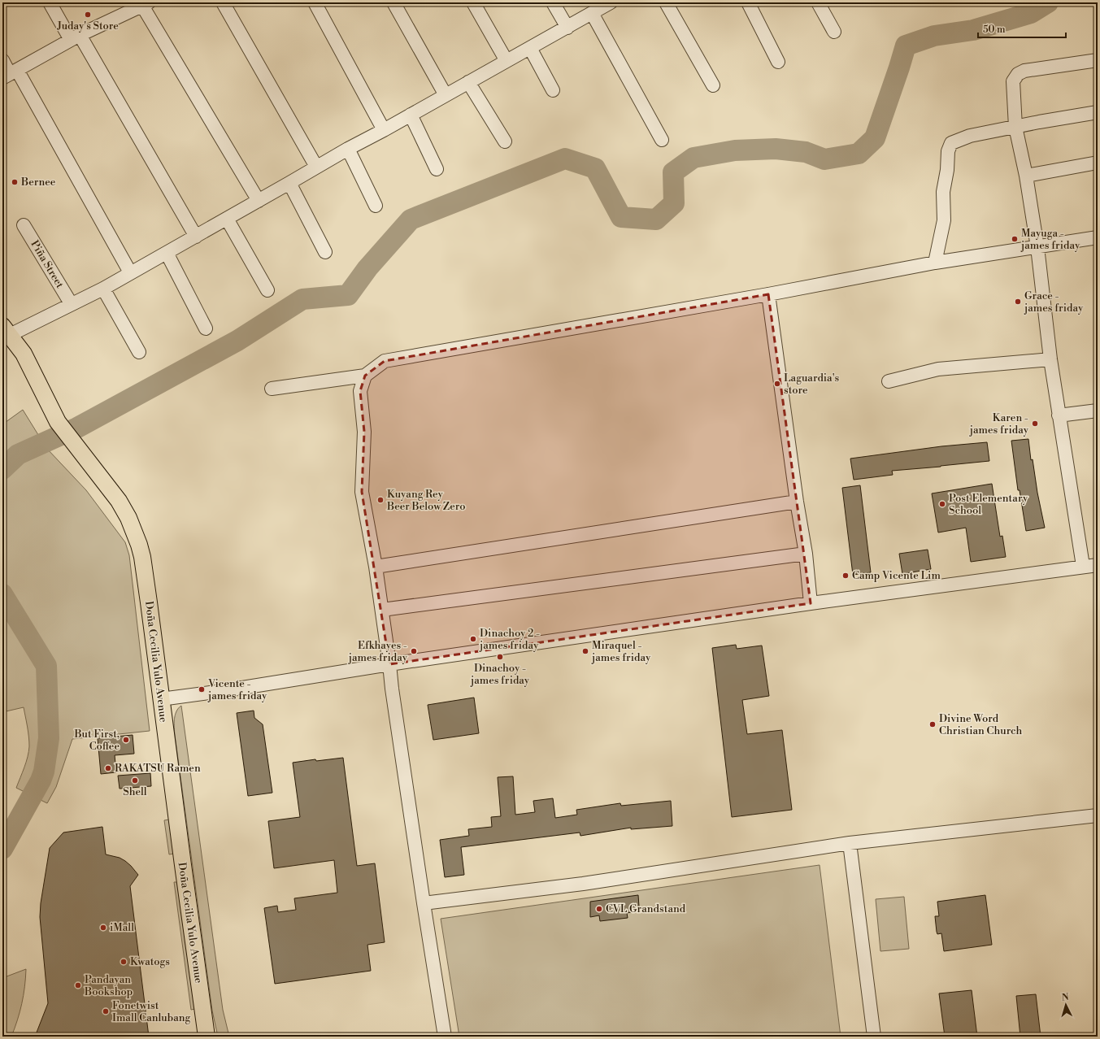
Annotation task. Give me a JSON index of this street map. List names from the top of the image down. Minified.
{"streets":{"main road":["Doña Cecilia Yulo Avenue"],"street":["Piña Street"]},"places":["Juday's Store","Bernee","Mayuga - james friday","Grace - james friday","Laguardia's store","Karen - james friday","Kuyang Rey Beer Below Zero","Post Elementary School","Camp Vicente Lim","Dinachoy 2 - james friday","Efkhayes - james friday","Miraquel - james friday","Dinachoy - james friday","Vicente - james friday","Divine Word Christian Church","But First, Coffee","RAKATSU Ramen","Shell","CVL Grandstand","iMall","Kwatogs","Pandayan Bookshop","Fonetwist Imall Canlubang"],"scale_bar":"50 m","north":"top"}
